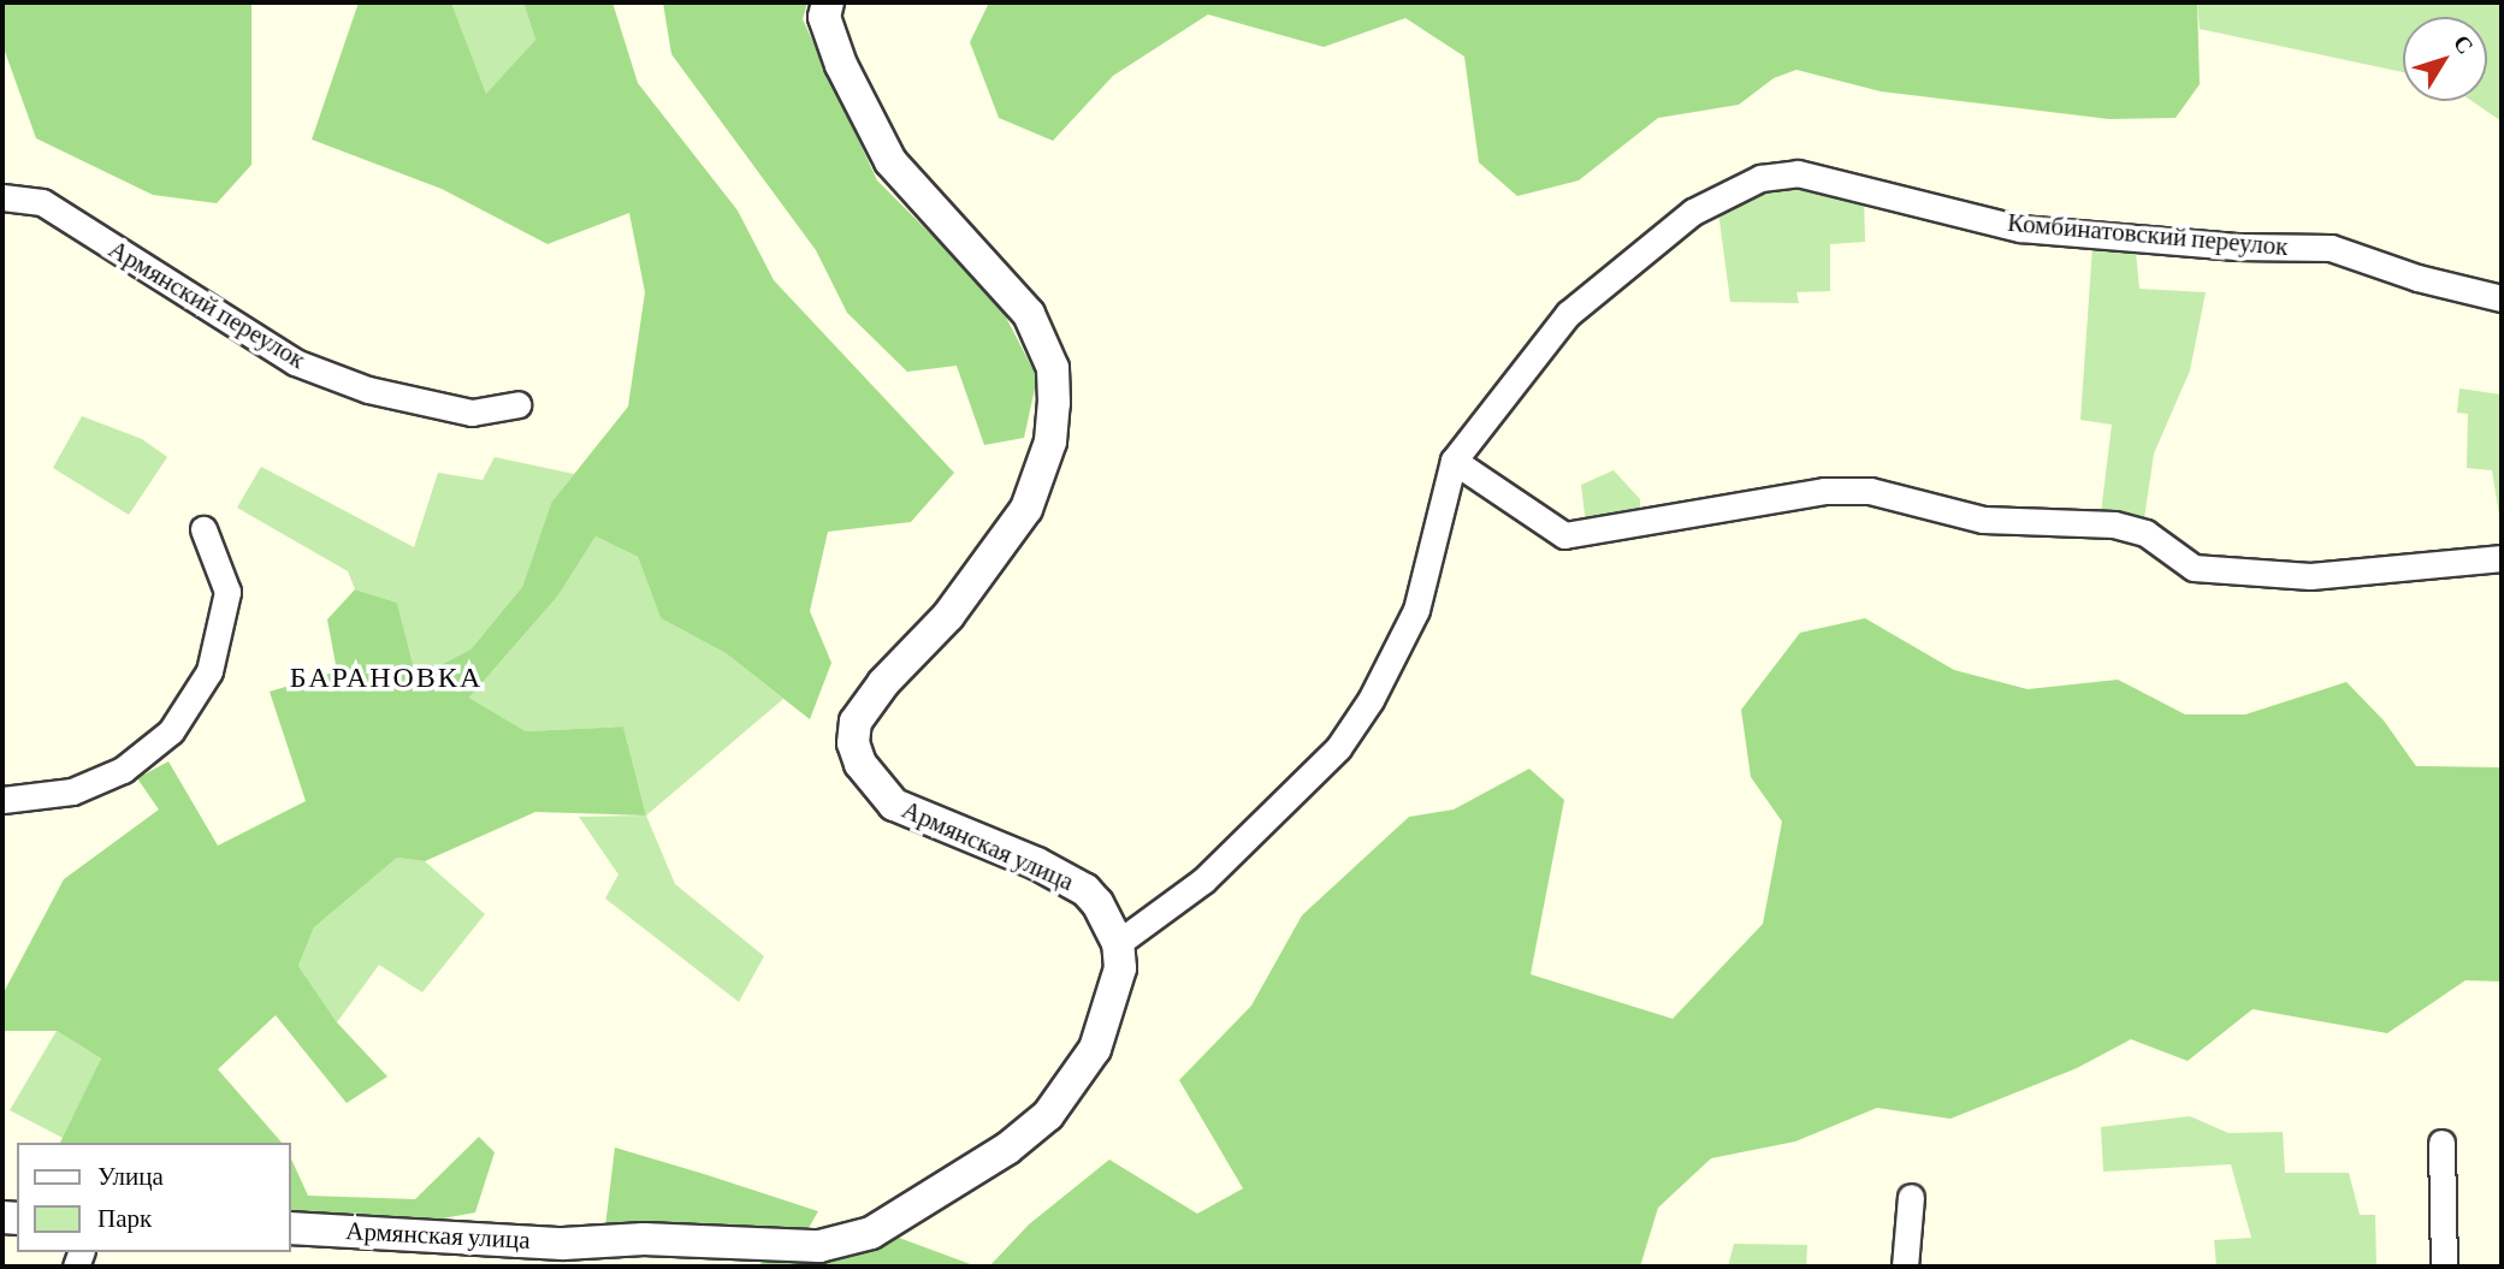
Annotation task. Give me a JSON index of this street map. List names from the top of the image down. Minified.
{"streets":{"street":["Комбинатовский переулок","Армянский переулок","Армянская улица"]},"crossings":[["Комбинатовский переулок","Армянская улица"]],"districts":["БАРАНОВКА"],"legend":["Улица","Парк"],"north":"top right"}
